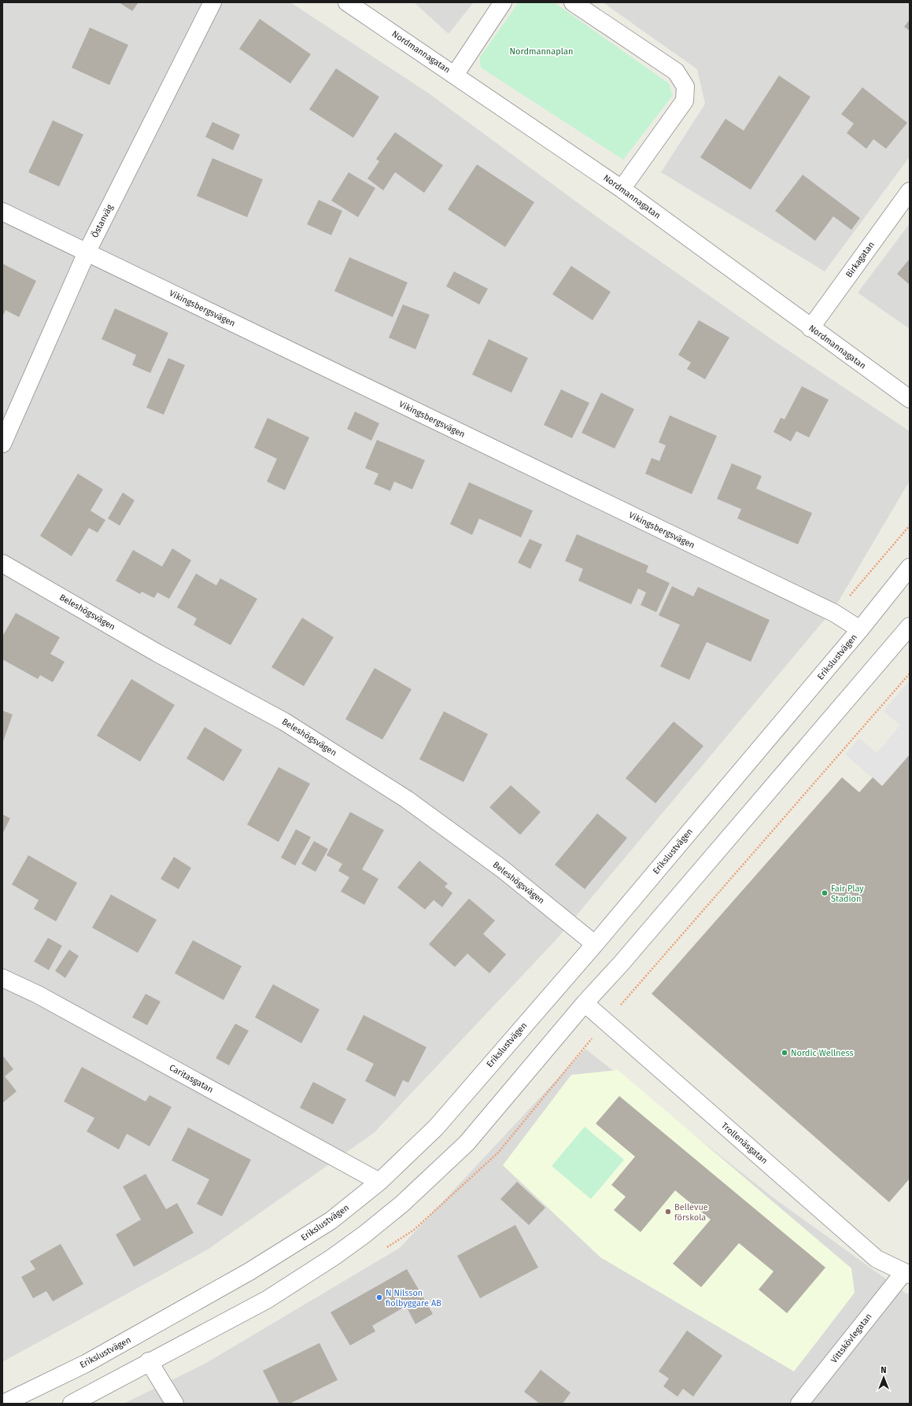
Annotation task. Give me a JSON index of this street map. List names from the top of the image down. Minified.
{"streets":{"street":["Nordmannagatan","Östanväg","Birkagatan","Vikingsbergsvägen","Beleshögsvägen","Erikslustvägen","Caritasgatan","Trollenäsgatan","Vittskövlegatan"]},"crossings":[["Nordmannagatan","Birkagatan"],["Östanväg","Vikingsbergsvägen"],["Vikingsbergsvägen","Erikslustvägen"],["Beleshögsvägen","Erikslustvägen"],["Erikslustvägen","Caritasgatan"],["Trollenäsgatan","Vittskövlegatan"]],"parks":["Nordmannaplan"],"places":["Fair Play Stadion","Nordic Wellness","Bellevue förskola","N Nilsson fiolbyggare AB"],"north":"top"}
